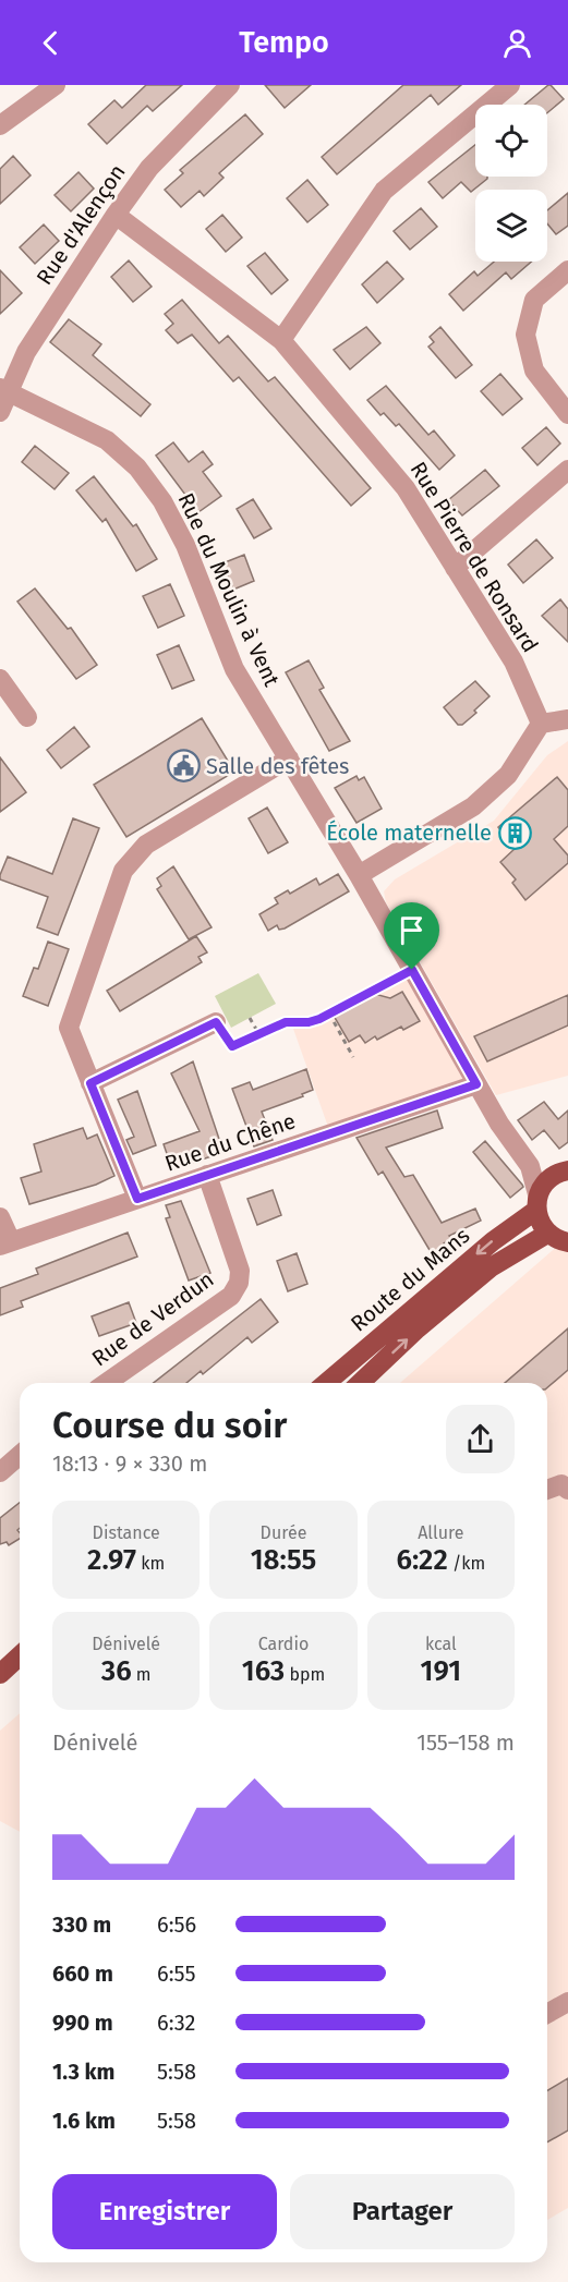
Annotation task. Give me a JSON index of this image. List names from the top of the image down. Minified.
{"streets":{"main road":["Route du Mans"],"street":["Rue d'Alençon","Rue Pierre de Ronsard","Rue du Moulin à Vent","Rue du Chêne","Rue de Verdun"]},"crossings":[["Rue d'Alençon","Rue Pierre de Ronsard"],["Rue d'Alençon","Rue du Moulin à Vent"],["Rue du Moulin à Vent","Rue du Chêne"],["Rue du Moulin à Vent","Route du Mans"],["Rue du Chêne","Rue de Verdun"]],"places":{"public building":["Salle des fêtes"],"building":["École maternelle"]},"page":{"header":"Tempo","heading":["Course du soir","18:13 · 9 × 330 m"],"stats":[["Distance","2.97 km"],["Durée","18:55"],["Allure","6:22 /km"],["Dénivelé","36 m"],["Cardio","163 bpm"],["kcal","191"]],"chart":["Dénivelé","155–158 m"],"list":[{"name":"330 m","note":"6:56"},{"name":"660 m","note":"6:55"},{"name":"990 m","note":"6:32"},{"name":"1.3 km","note":"5:58"},{"name":"1.6 km","note":"5:58"}],"buttons":["Enregistrer","Partager"]}}
